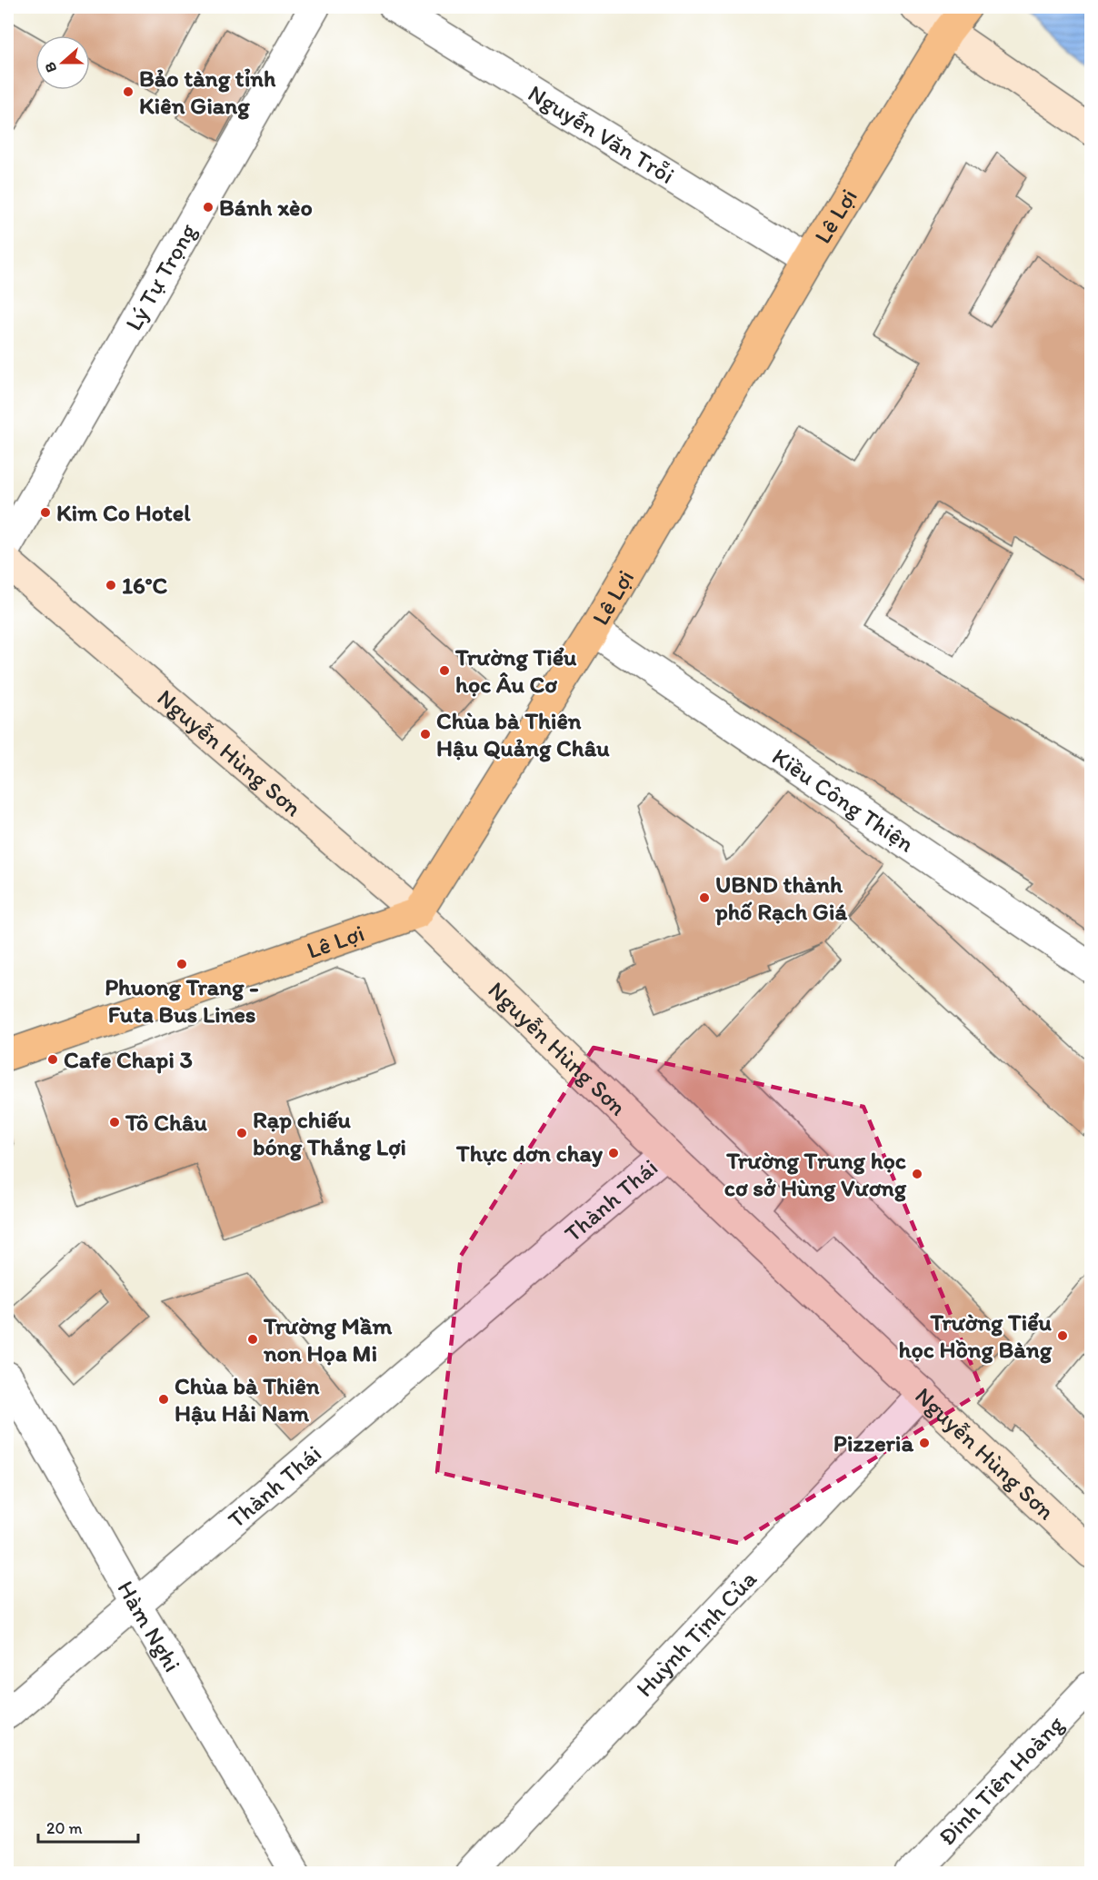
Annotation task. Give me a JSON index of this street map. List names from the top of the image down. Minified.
{"streets":{"main road":["Lê Lợi"],"street":["Nguyễn Văn Trỗi","Lý Tự Trọng","Nguyễn Hùng Sơn","Kiều Công Thiện","Thành Thái","Hàm Nghi","Huỳnh Tịnh Của","Đinh Tiên Hoàng"]},"crossings":[["Nguyễn Văn Trỗi","Lê Lợi"],["Lê Lợi","Nguyễn Hùng Sơn"],["Lê Lợi","Kiều Công Thiện"],["Nguyễn Hùng Sơn","Thành Thái"],["Nguyễn Hùng Sơn","Huỳnh Tịnh Của"],["Thành Thái","Hàm Nghi"]],"places":["Bảo tàng tỉnh Kiên Giang","Bánh xèo","Kim Co Hotel","16°C","Trường Tiểu học Âu Cơ","Chùa bà Thiên Hậu Quảng Châu","UBND thành phố Rạch Giá","Phuong Trang - Futa Bus Lines","Cafe Chapi 3","Tô Châu","Rạp chiếu bóng Thắng Lợi","Thực dơn chay","Trường Trung học cơ sở Hùng Vương","Trường Tiểu học Hồng Bàng","Trường Mầm non Họa Mi","Chùa bà Thiên Hậu Hải Nam","Pizzeria"],"scale_bar":"20 m","north":"left"}
